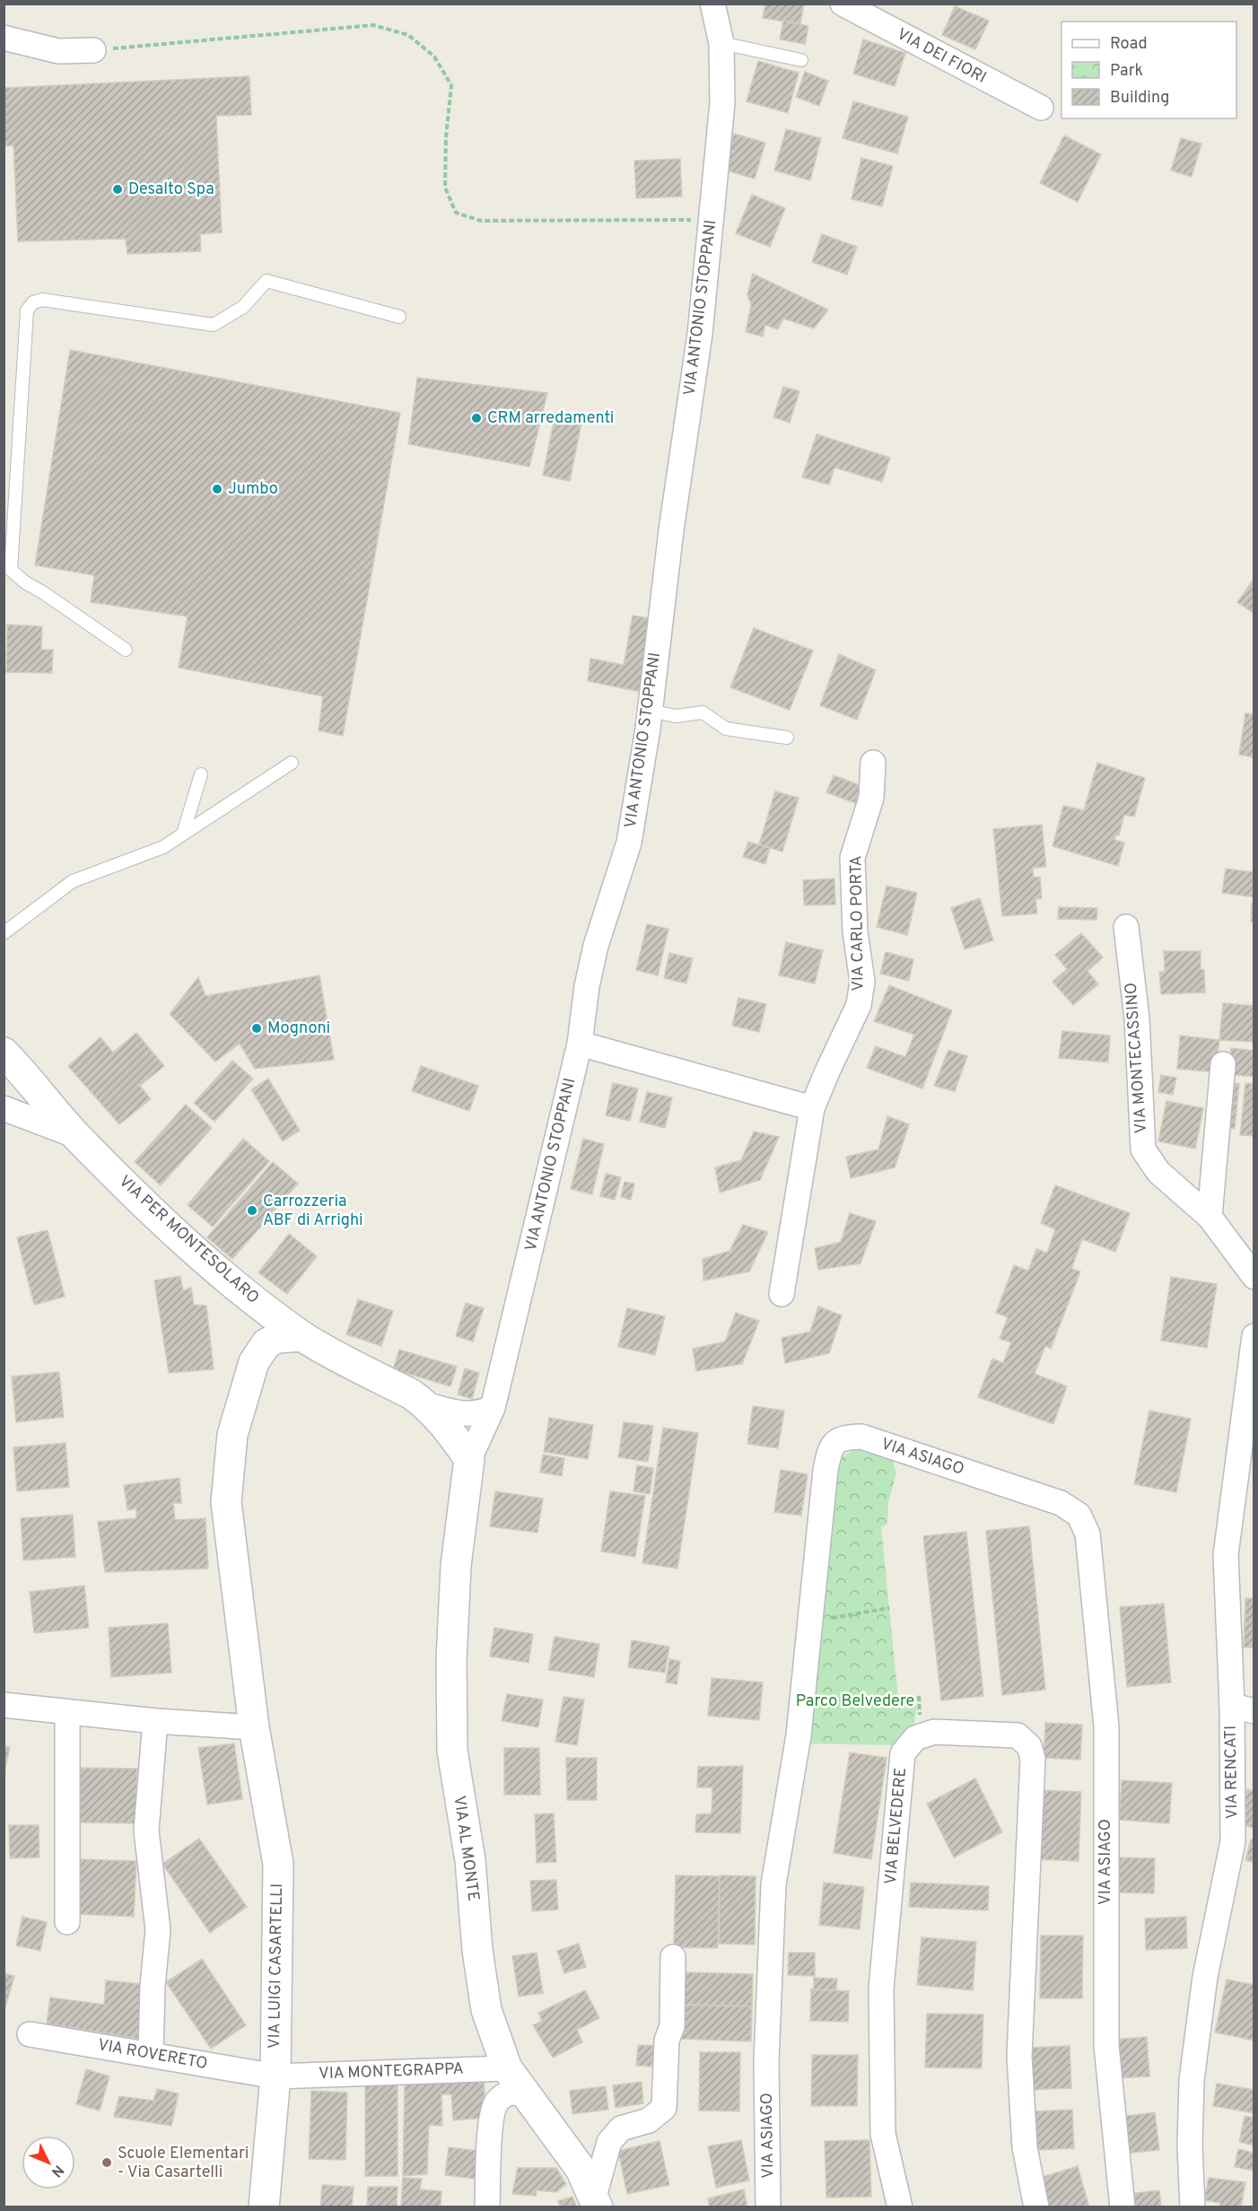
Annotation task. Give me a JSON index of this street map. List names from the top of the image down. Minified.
{"streets":{"main road":["VIA PER MONTESOLARO","VIA AL MONTE","VIA LUIGI CASARTELLI"],"street":["VIA DEI FIORI","VIA ANTONIO STOPPANI","VIA CARLO PORTA","VIA MONTECASSINO","VIA ASIAGO","VIA RENCATI","VIA BELVEDERE","VIA ROVERETO","VIA MONTEGRAPPA"]},"crossings":[["VIA ANTONIO STOPPANI","VIA PER MONTESOLARO"],["VIA ANTONIO STOPPANI","VIA AL MONTE"],["VIA PER MONTESOLARO","VIA AL MONTE"],["VIA AL MONTE","VIA MONTEGRAPPA"],["VIA LUIGI CASARTELLI","VIA ROVERETO"],["VIA LUIGI CASARTELLI","VIA MONTEGRAPPA"],["VIA ROVERETO","VIA MONTEGRAPPA"]],"parks":["Parco Belvedere"],"places":["Desalto Spa","CRM arredamenti","Jumbo","Mognoni","Carrozzeria ABF di Arrighi","Scuole Elementari - Via Casartelli"],"legend":["Road","Park","Building"],"north":"bottom right"}
